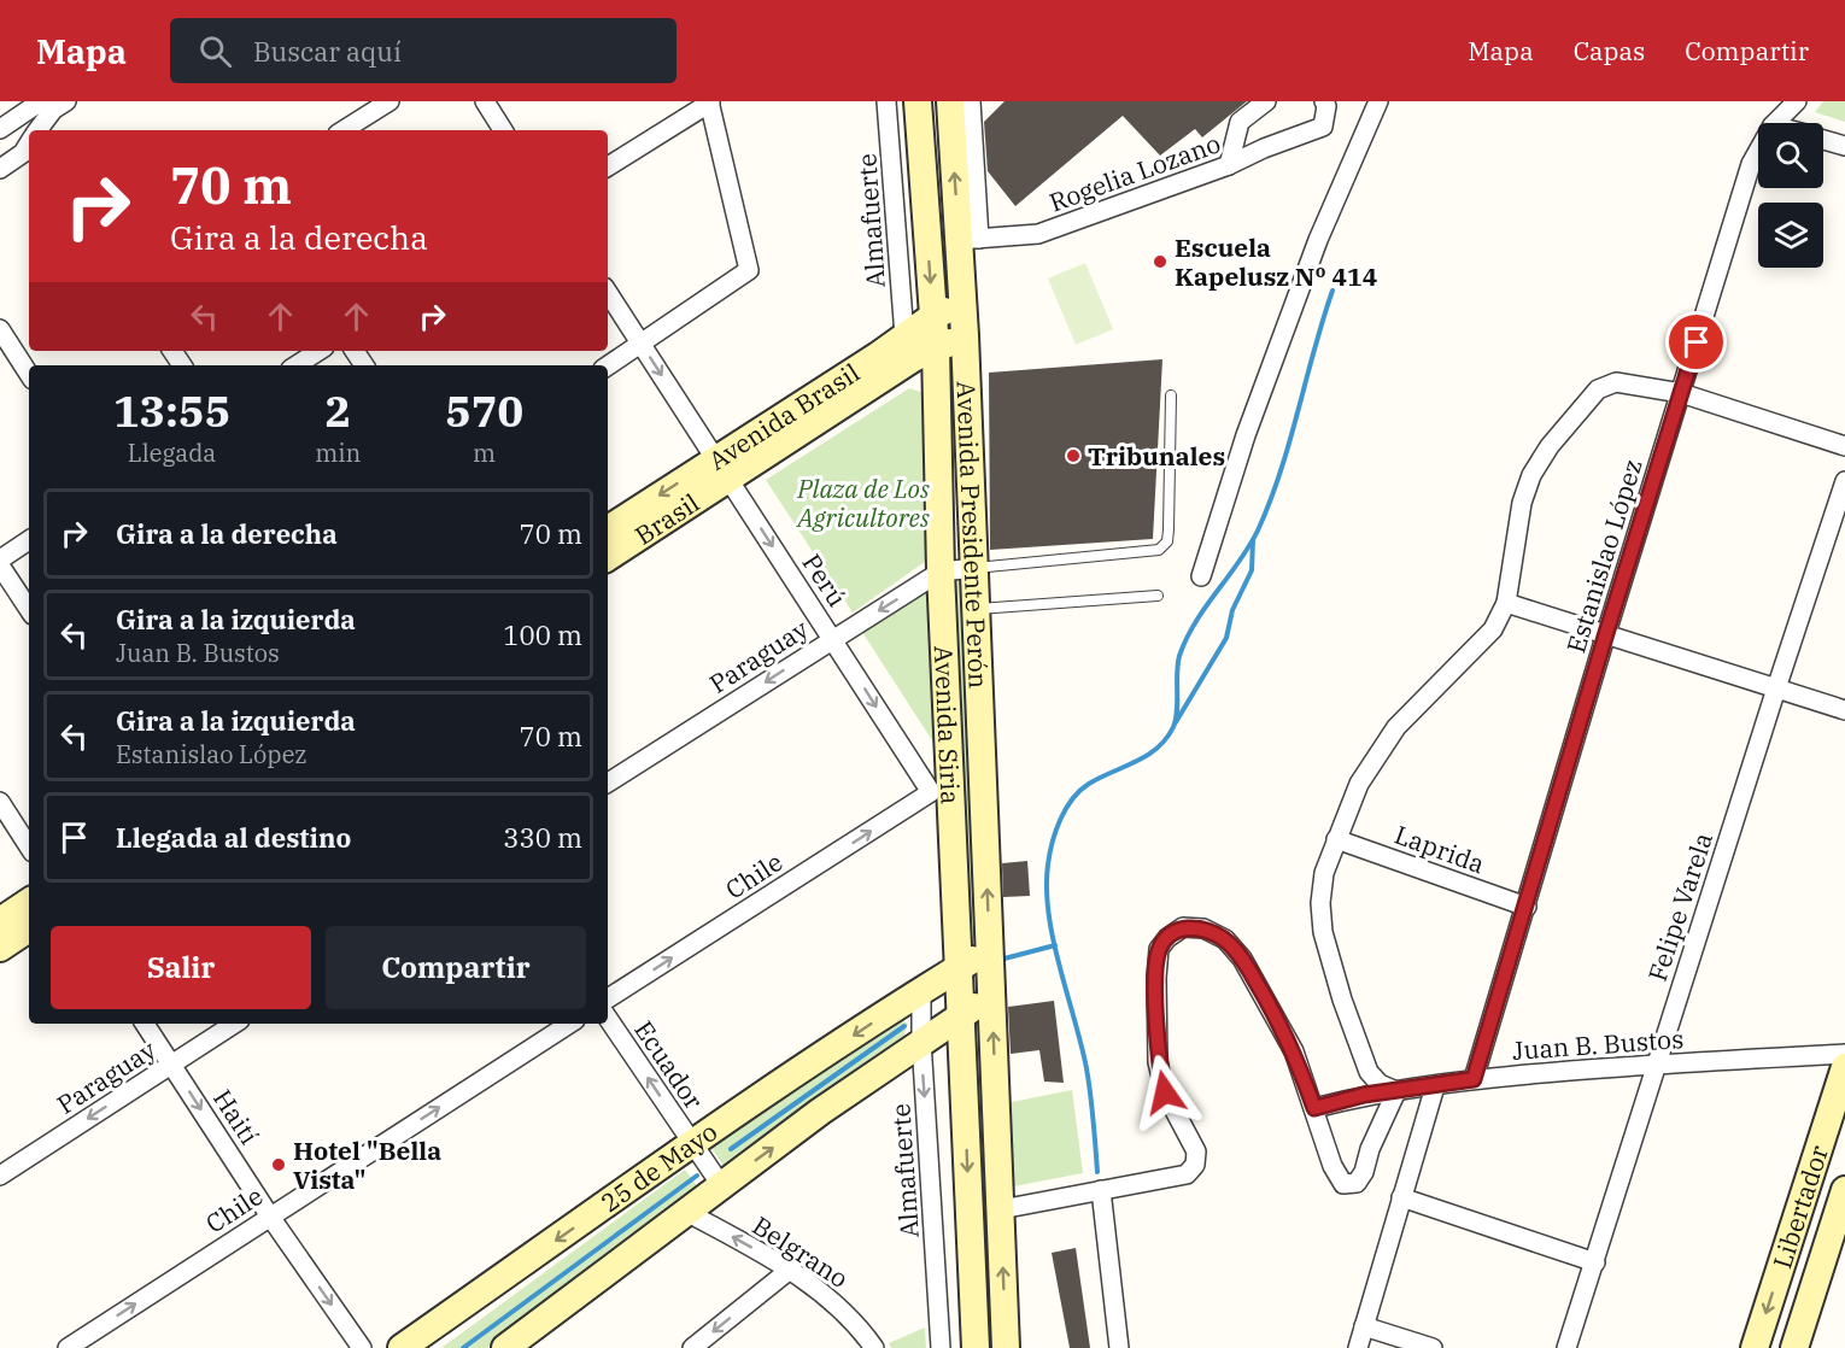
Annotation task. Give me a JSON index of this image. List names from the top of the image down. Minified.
{"streets":{"street":["Rogelia Lozano","Almafuerte","Avenida Brasil","Brasil","Avenida Presidente Perón","Estanislao López","Perú","Paraguay","Avenida Siria","Laprida","Chile","Felipe Varela","Juan B. Bustos","Ecuador","Haití","25 de Mayo","Libertador","Belgrano"]},"crossings":[["Rogelia Lozano","Avenida Presidente Perón"],["Almafuerte","Avenida Brasil"],["Almafuerte","25 de Mayo"],["Avenida Brasil","Brasil"],["Avenida Brasil","Avenida Presidente Perón"],["Avenida Brasil","Perú"],["Avenida Brasil","Avenida Siria"],["Brasil","Perú"],["Avenida Presidente Perón","25 de Mayo"],["Estanislao López","Laprida"],["Estanislao López","Juan B. Bustos"],["Perú","Paraguay"],["Perú","Chile"],["Paraguay","Avenida Siria"],["Paraguay","Haití"],["Avenida Siria","25 de Mayo"],["Chile","Haití"],["Felipe Varela","Juan B. Bustos"],["Ecuador","25 de Mayo"],["25 de Mayo","Belgrano"]],"one_way":["Avenida Presidente Perón","Perú","Paraguay","Chile","Ecuador","Haití","Belgrano"],"parks":["Plaza de Los Agricultores"],"places":["Escuela Kapelusz Nº 414","Tribunales","Hotel \"Bella Vista\""],"page":{"header":"Mapa","search":"Buscar aquí","nav":["Mapa","Capas","Compartir"],"turn":["70 m","Gira a la derecha"],"eta":["13:55","Llegada","2","min","570","m"],"list":[{"name":"Gira a la derecha","value":"70 m"},{"name":"Gira a la izquierda","note":"Juan B. Bustos","value":"100 m"},{"name":"Gira a la izquierda","note":"Estanislao López","value":"70 m"},{"name":"Llegada al destino","value":"330 m"}],"buttons":["Salir","Compartir"]}}
